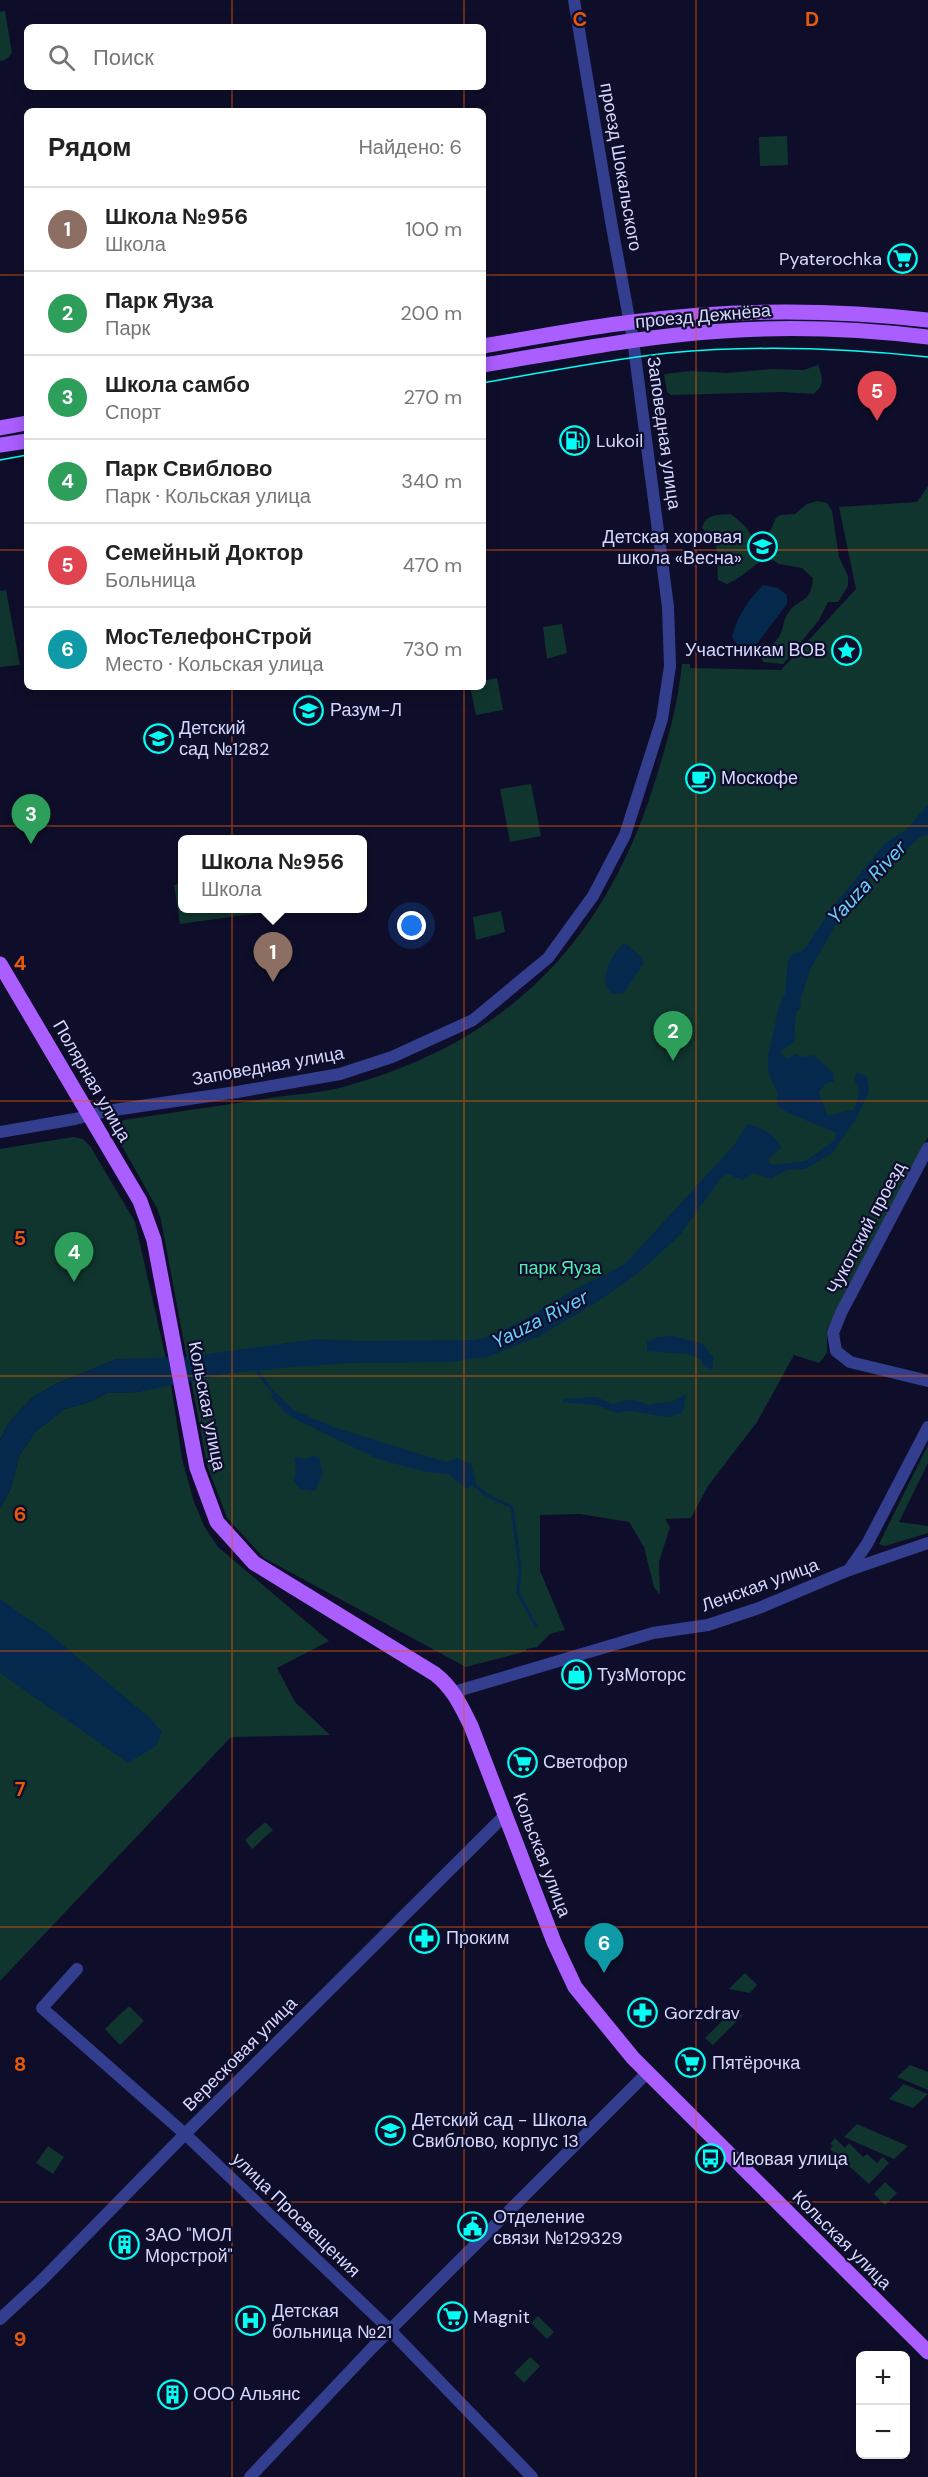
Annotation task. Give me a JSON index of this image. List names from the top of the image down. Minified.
{"streets":{"main road":["проезд Дежнёва","Полярная улица","Кольская улица"],"street":["проезд Шокальского","Заповедная улица","Чукотский проезд","Ленская улица","Вересковая улица","улица Просвещения"]},"crossings":[["проезд Шокальского","проезд Дежнёва"],["проезд Шокальского","Заповедная улица"],["проезд Дежнёва","Заповедная улица"],["Заповедная улица","Полярная улица"],["Полярная улица","Кольская улица"],["Кольская улица","Ленская улица"],["Кольская улица","Вересковая улица"],["Вересковая улица","улица Просвещения"]],"water":["Yauza River"],"parks":["парк Яуза"],"places":{"supermarket":["Pyaterochka","Светофор","Пятёрочка","Magnit"],"fuel station":["Lukoil"],"school or university":["Детская хоровая школа «Весна»","Разум-Л","Детский сад №1282","Детский сад - Школа Свиблово, корпус 13"],"place":["Участникам ВОВ"],"cafe":["Москофе"],"shop":["ТузМоторс"],"pharmacy":["Проким","Gorzdrav"],"bus stop":["Ивовая улица"],"public building":["Отделение связи №129329"],"building":["ЗАО \"МОЛ Морстрой\"","ООО Альянс"],"hospital":["Детская больница №21"]},"page":{"search":"Поиск","heading":["Рядом","Найдено: 6"],"list":[{"mark":"1","name":"Школа №956","note":"Школа","value":"100 m"},{"mark":"2","name":"Парк Яуза","note":"Парк","value":"200 m"},{"mark":"3","name":"Школа самбо","note":"Спорт","value":"270 m"},{"mark":"4","name":"Парк Свиблово","note":"Парк · Кольская улица","value":"340 m"},{"mark":"5","name":"Семейный Доктор","note":"Больница","value":"470 m"},{"mark":"6","name":"МосТелефонСтрой","note":"Место · Кольская улица","value":"730 m"}],"pins":["5","3","1","2","4","6"],"popup":["Школа №956","Школа"],"map_buttons":["+","−"]},"grid":{"columns":["C","D"],"rows":["4","5","6","7","8","9"]}}
